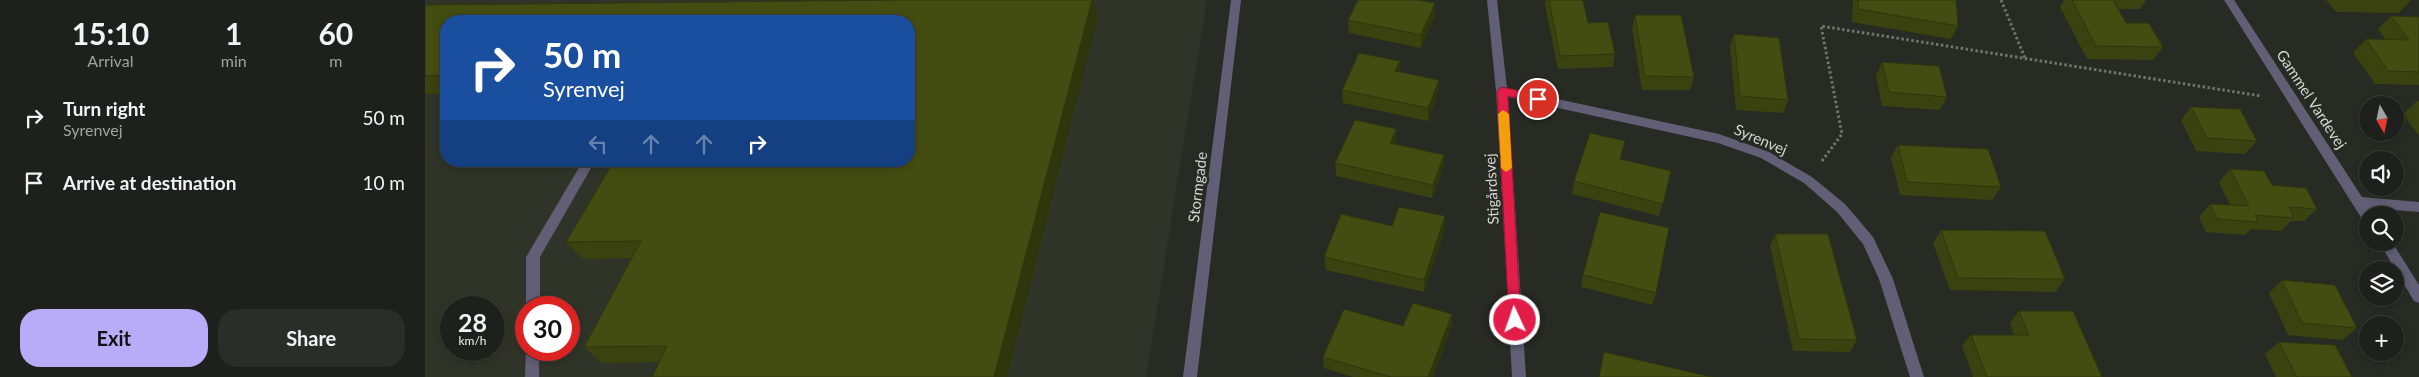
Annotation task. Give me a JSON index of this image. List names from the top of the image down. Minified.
{"streets":{"street":["Gammel Vardevej","Syrenvej","Stormgade","Stigårdsvej"]},"crossings":[["Syrenvej","Stigårdsvej"]],"north":"bottom","page":{"eta":["15:10","Arrival","1","min","60","m"],"turn":["50 m","Syrenvej"],"list":[{"name":"Turn right","note":"Syrenvej","value":"50 m"},{"name":"Arrive at destination","value":"10 m"}],"map_buttons":"+","speed":"28 km/h","limit":"30","buttons":["Exit","Share"]}}
